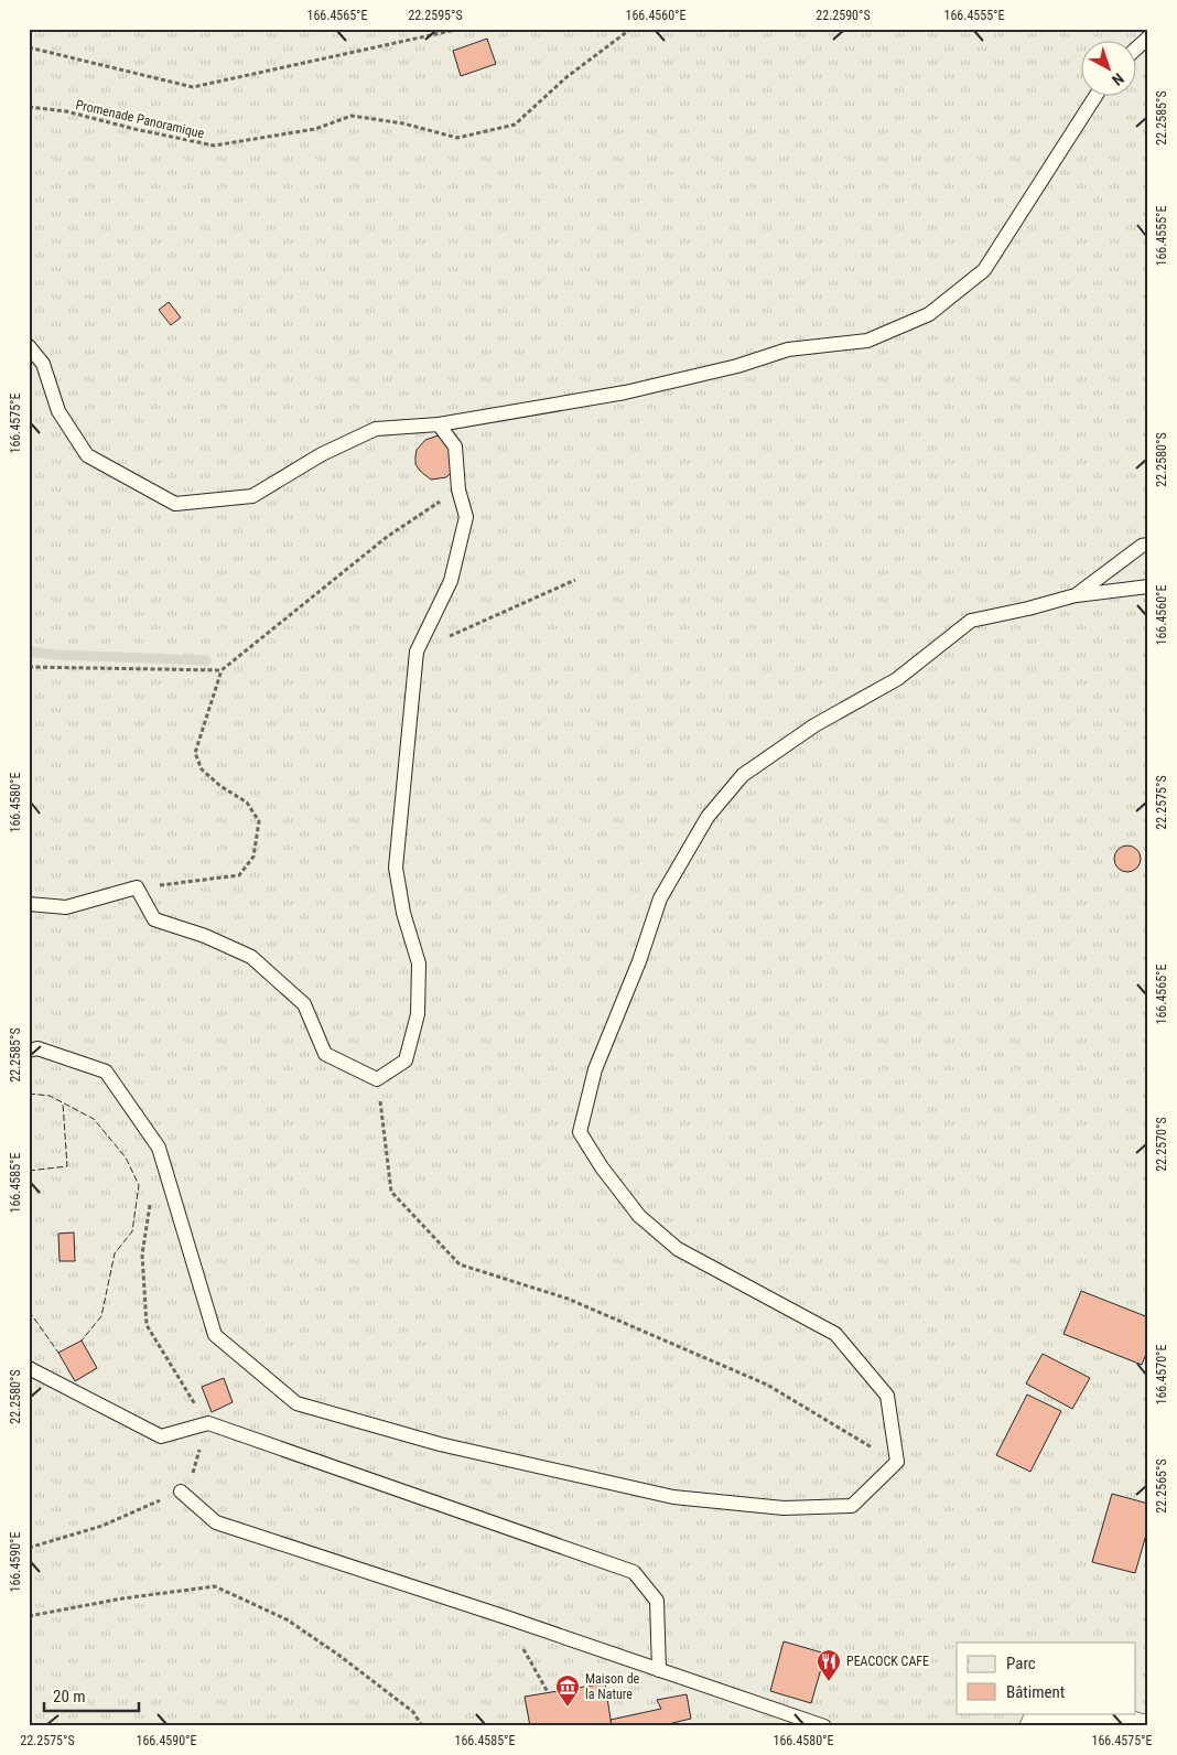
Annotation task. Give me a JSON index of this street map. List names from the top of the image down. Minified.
{"streets":{"path":["Promenade Panoramique"]},"places":{"restaurant":["PEACOCK CAFE"],"museum":["Maison de la Nature"]},"legend":["Parc","Bâtiment"],"scale_bar":"20 m","north":"bottom right","coordinates":["166.4565°E","22.2595°S","166.4560°E","22.2590°S","166.4555°E","22.2585°S","166.4575°E","22.2580°S","22.2575°S","166.4580°E","22.2570°S","166.4585°E","166.4570°E","22.2565°S","166.4590°E"]}
